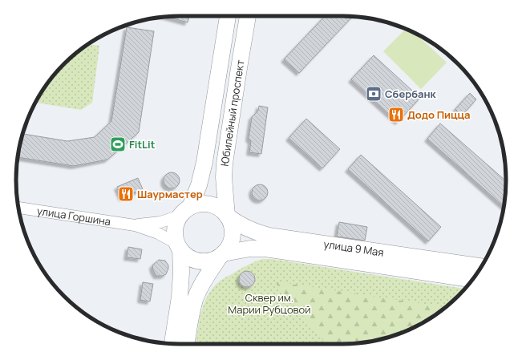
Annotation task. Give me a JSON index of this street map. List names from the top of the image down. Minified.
{"streets":{"main road":["Юбилейный проспект","улица 9 Мая"],"street":["улица Горшина"]},"crossings":[["Юбилейный проспект","улица Горшина"],["Юбилейный проспект","улица 9 Мая"],["улица Горшина","улица 9 Мая"]],"parks":["Сквер им. Марии Рубцовой"],"places":{"bank":["Сбербанк"],"restaurant":["Додо Пицца","Шаурмастер"],"sports":["FitLit"]}}
